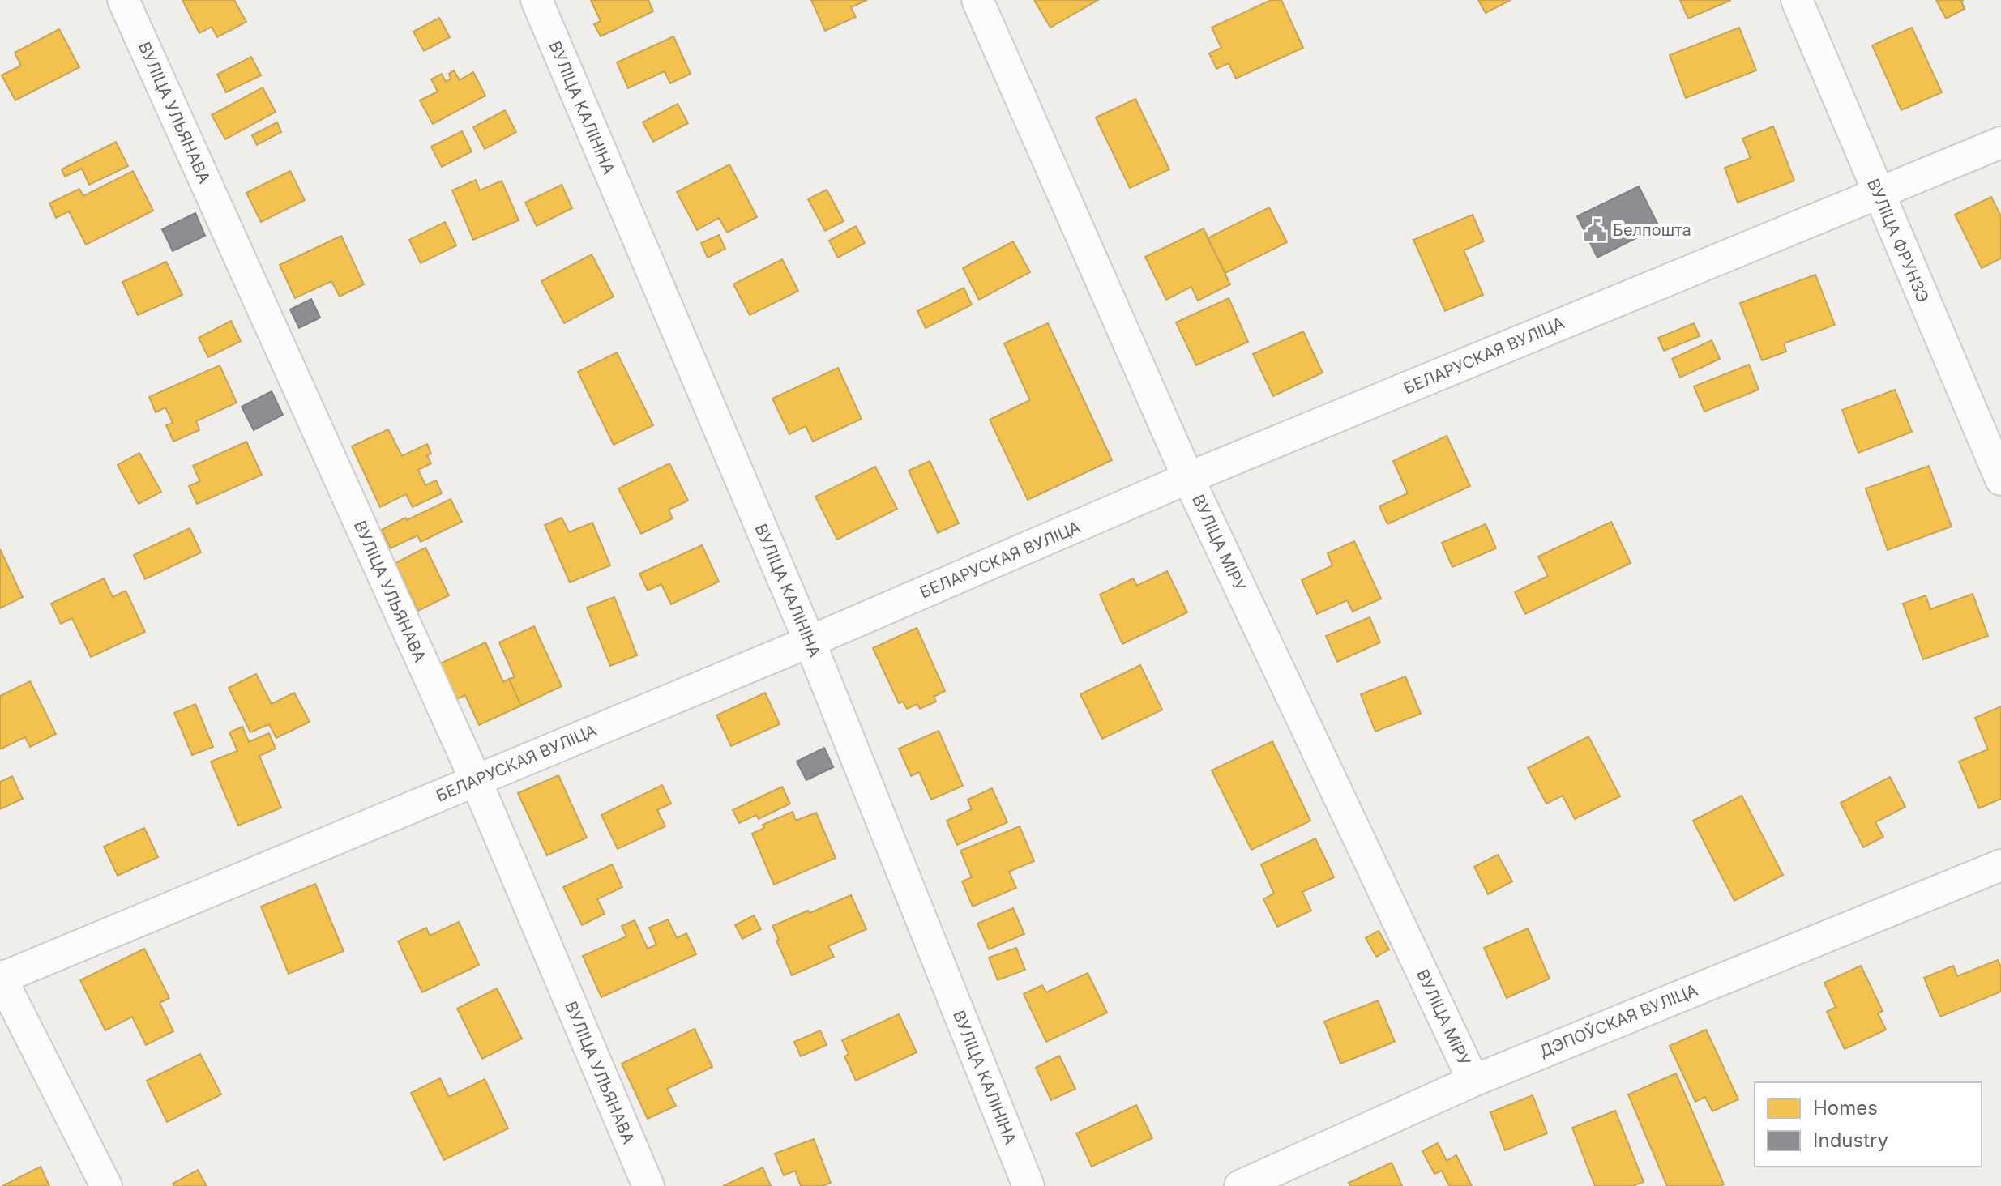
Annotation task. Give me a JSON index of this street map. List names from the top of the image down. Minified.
{"streets":{"street":["ВУЛІЦА КАЛІНІНА","ВУЛІЦА УЛЬЯНАВА","ВУЛІЦА ФРУНЗЭ","БЕЛАРУСКАЯ ВУЛІЦА","ВУЛІЦА МІРУ","ДЭПОЎСКАЯ ВУЛІЦА"]},"crossings":[["ВУЛІЦА КАЛІНІНА","БЕЛАРУСКАЯ ВУЛІЦА"],["ВУЛІЦА УЛЬЯНАВА","БЕЛАРУСКАЯ ВУЛІЦА"],["ВУЛІЦА ФРУНЗЭ","БЕЛАРУСКАЯ ВУЛІЦА"],["БЕЛАРУСКАЯ ВУЛІЦА","ВУЛІЦА МІРУ"],["ВУЛІЦА МІРУ","ДЭПОЎСКАЯ ВУЛІЦА"]],"places":{"public building":["Белпошта"]},"legend":["Homes","Industry"]}
